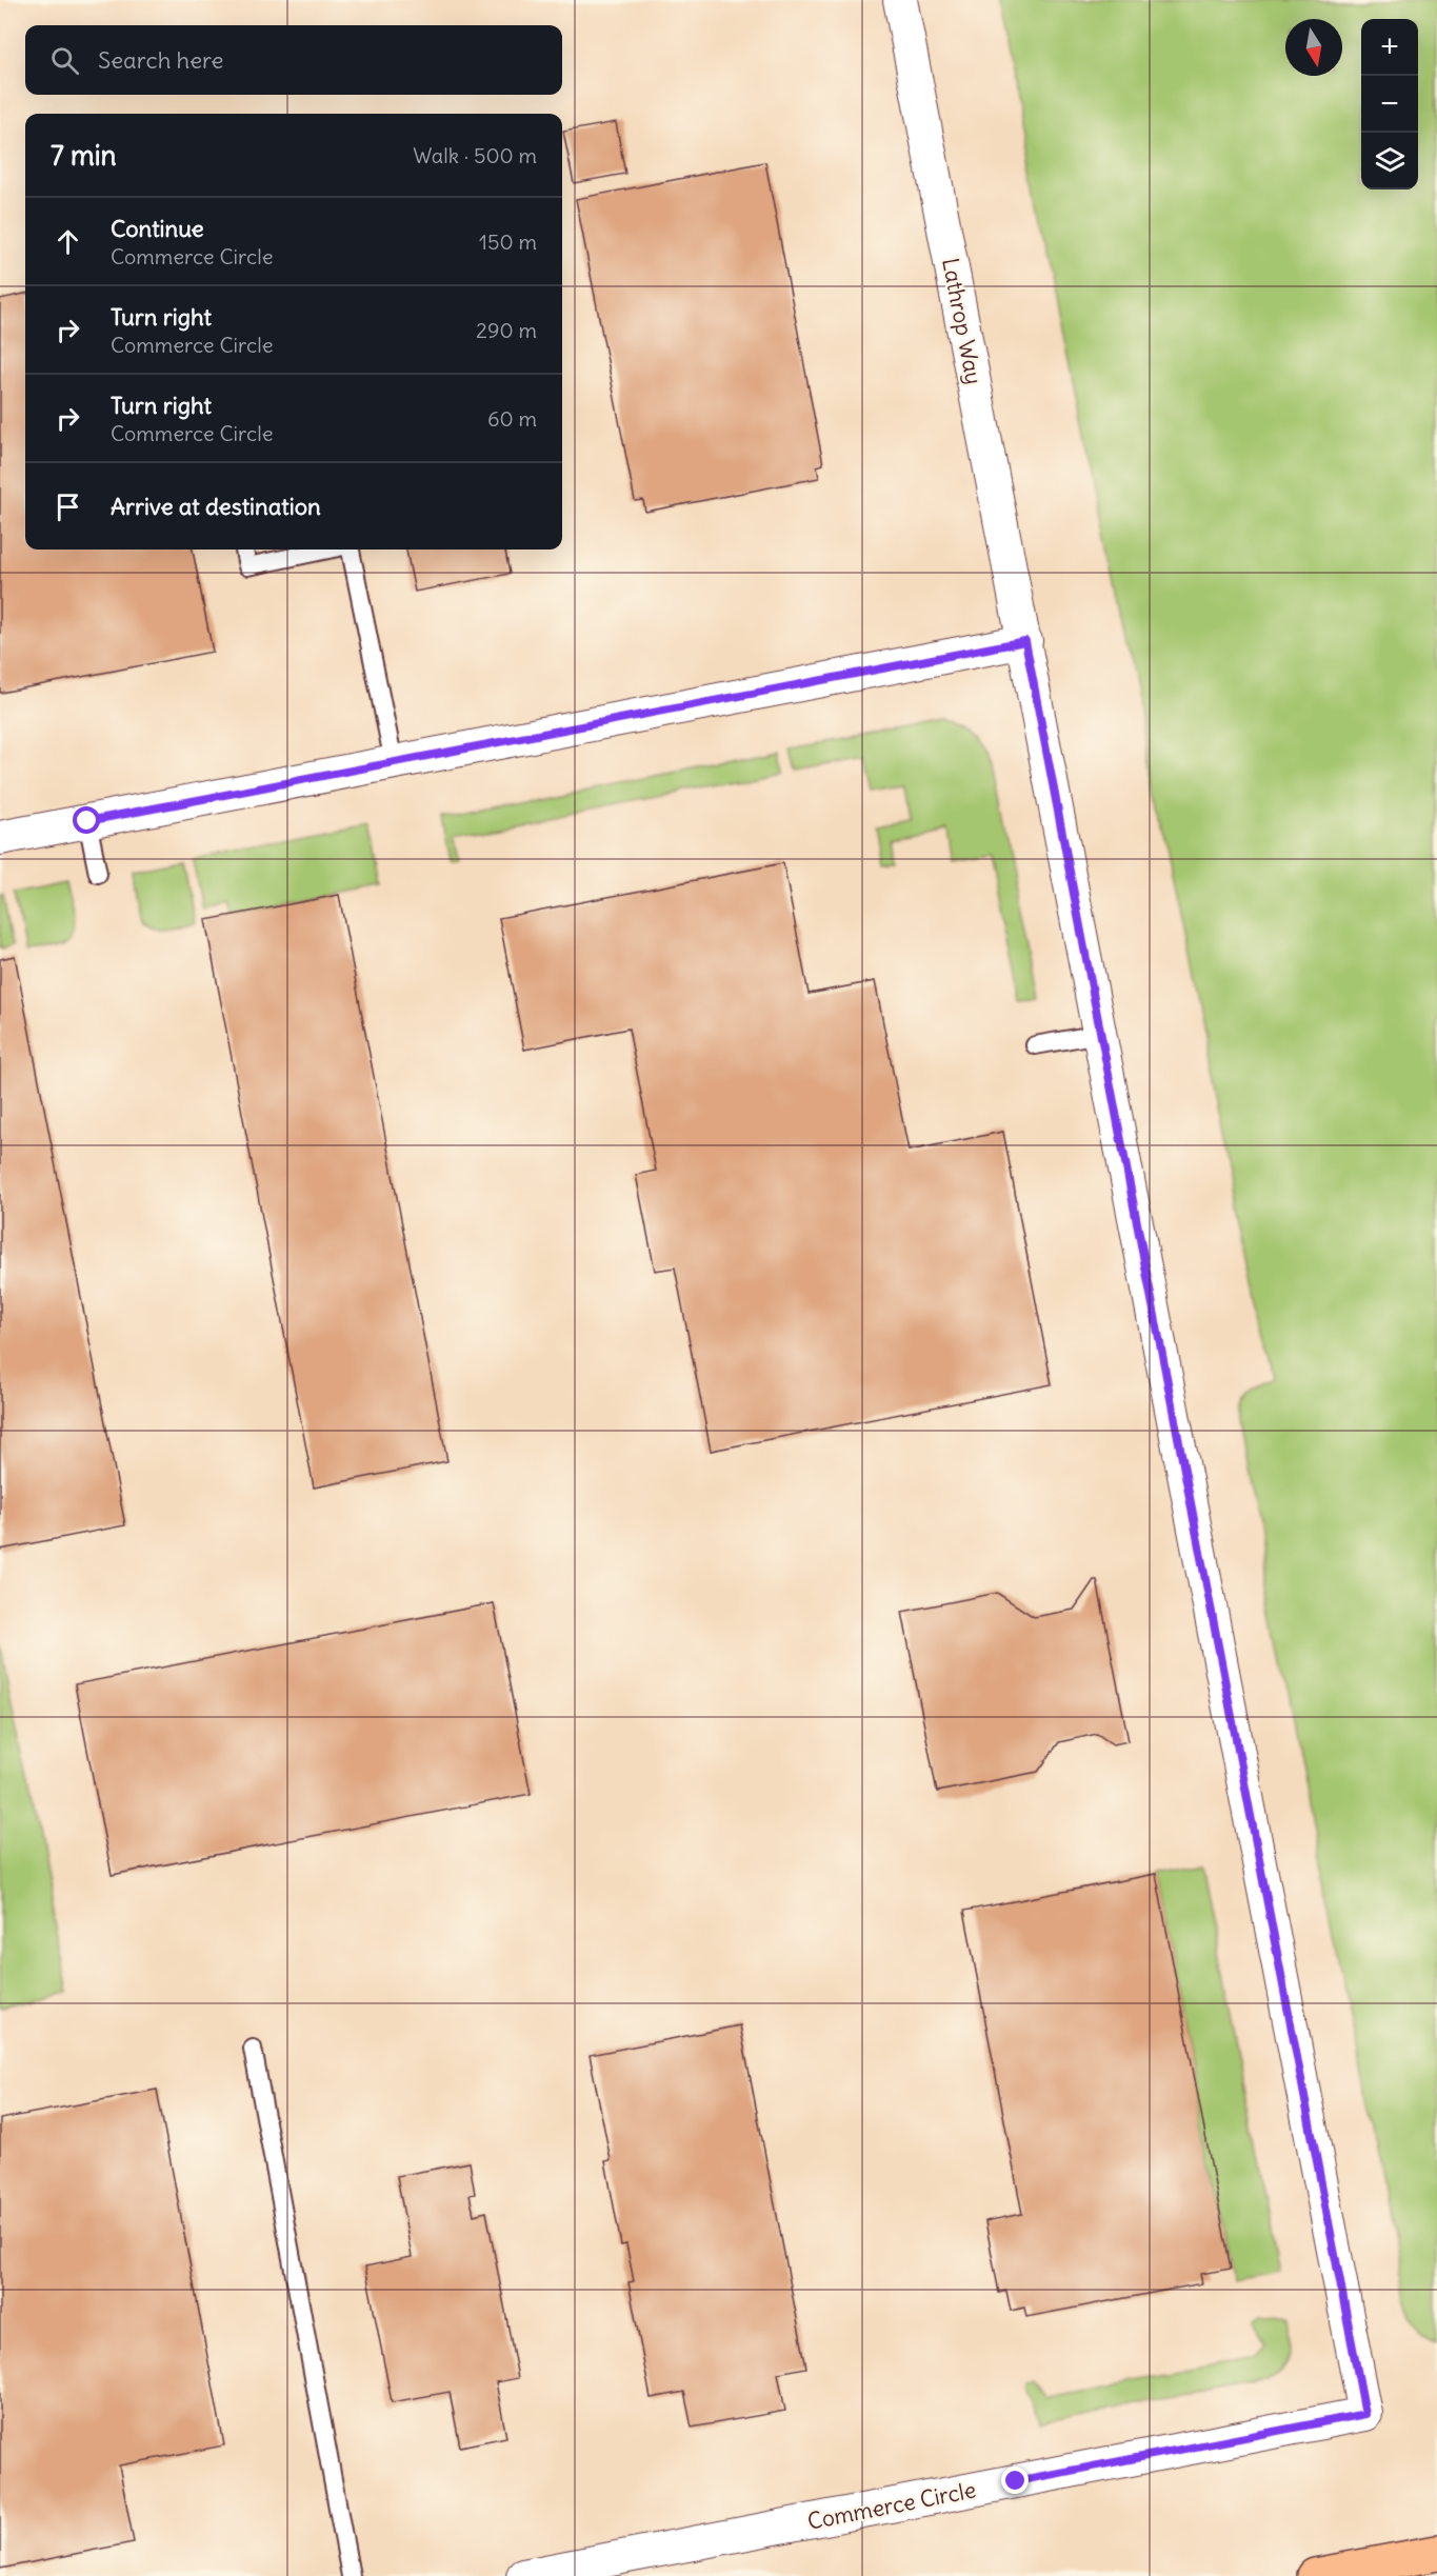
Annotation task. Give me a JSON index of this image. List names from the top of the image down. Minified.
{"streets":{"street":["Lathrop Way","Commerce Circle"]},"crossings":[["Lathrop Way","Commerce Circle"]],"north":"bottom","page":{"map_buttons":["+","−"],"search":"Search here","heading":["7 min","Walk · 500 m"],"list":[["Continue","Commerce Circle","150 m"],["Turn right","Commerce Circle","290 m"],["Turn right","Commerce Circle","60 m"],"Arrive at destination"]}}
